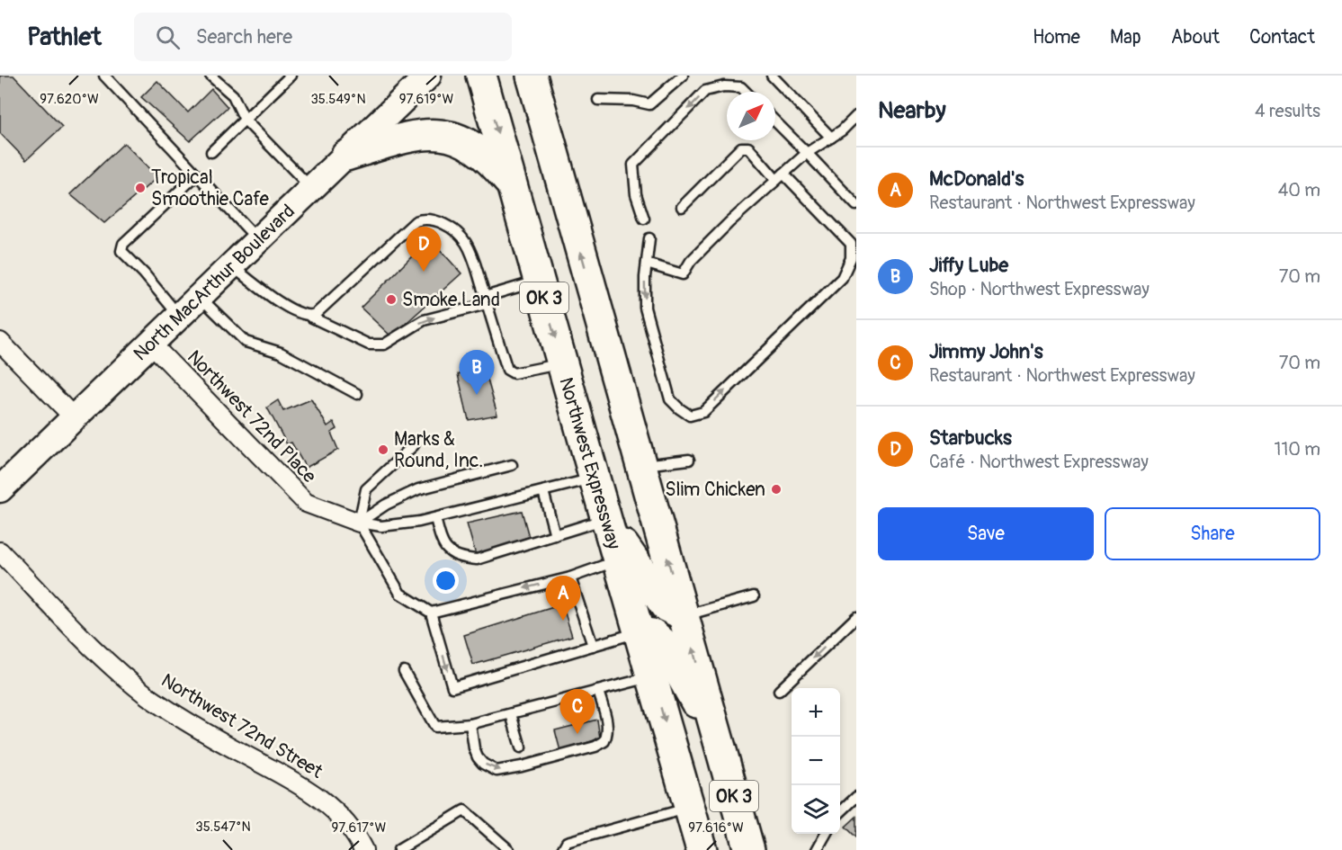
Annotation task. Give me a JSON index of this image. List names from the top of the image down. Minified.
{"streets":{"highway":["OK 3","Northwest Expressway"],"main road":["North MacArthur Boulevard"],"street":["Northwest 72nd Place","Northwest 72nd Street"]},"crossings":[["North MacArthur Boulevard","Northwest 72nd Place"]],"places":["Tropical Smoothie Cafe","Smoke Land","Marks & Round, Inc.","Slim Chicken"],"north":"top right","page":{"header":"Pathlet","search":"Search here","nav":["Home","Map","About","Contact"],"heading":["Nearby","4 results"],"list":[{"mark":"A","name":"McDonald's","note":"Restaurant · Northwest Expressway","value":"40 m"},{"mark":"B","name":"Jiffy Lube","note":"Shop · Northwest Expressway","value":"70 m"},{"mark":"C","name":"Jimmy John's","note":"Restaurant · Northwest Expressway","value":"70 m"},{"mark":"D","name":"Starbucks","note":"Café · Northwest Expressway","value":"110 m"}],"pins":["D","B","A","C"],"buttons":["Save","Share"],"map_buttons":["+","−"]},"coordinates":["97.620°W","97.619°W","35.549°N","35.547°N","97.617°W","97.616°W"]}
